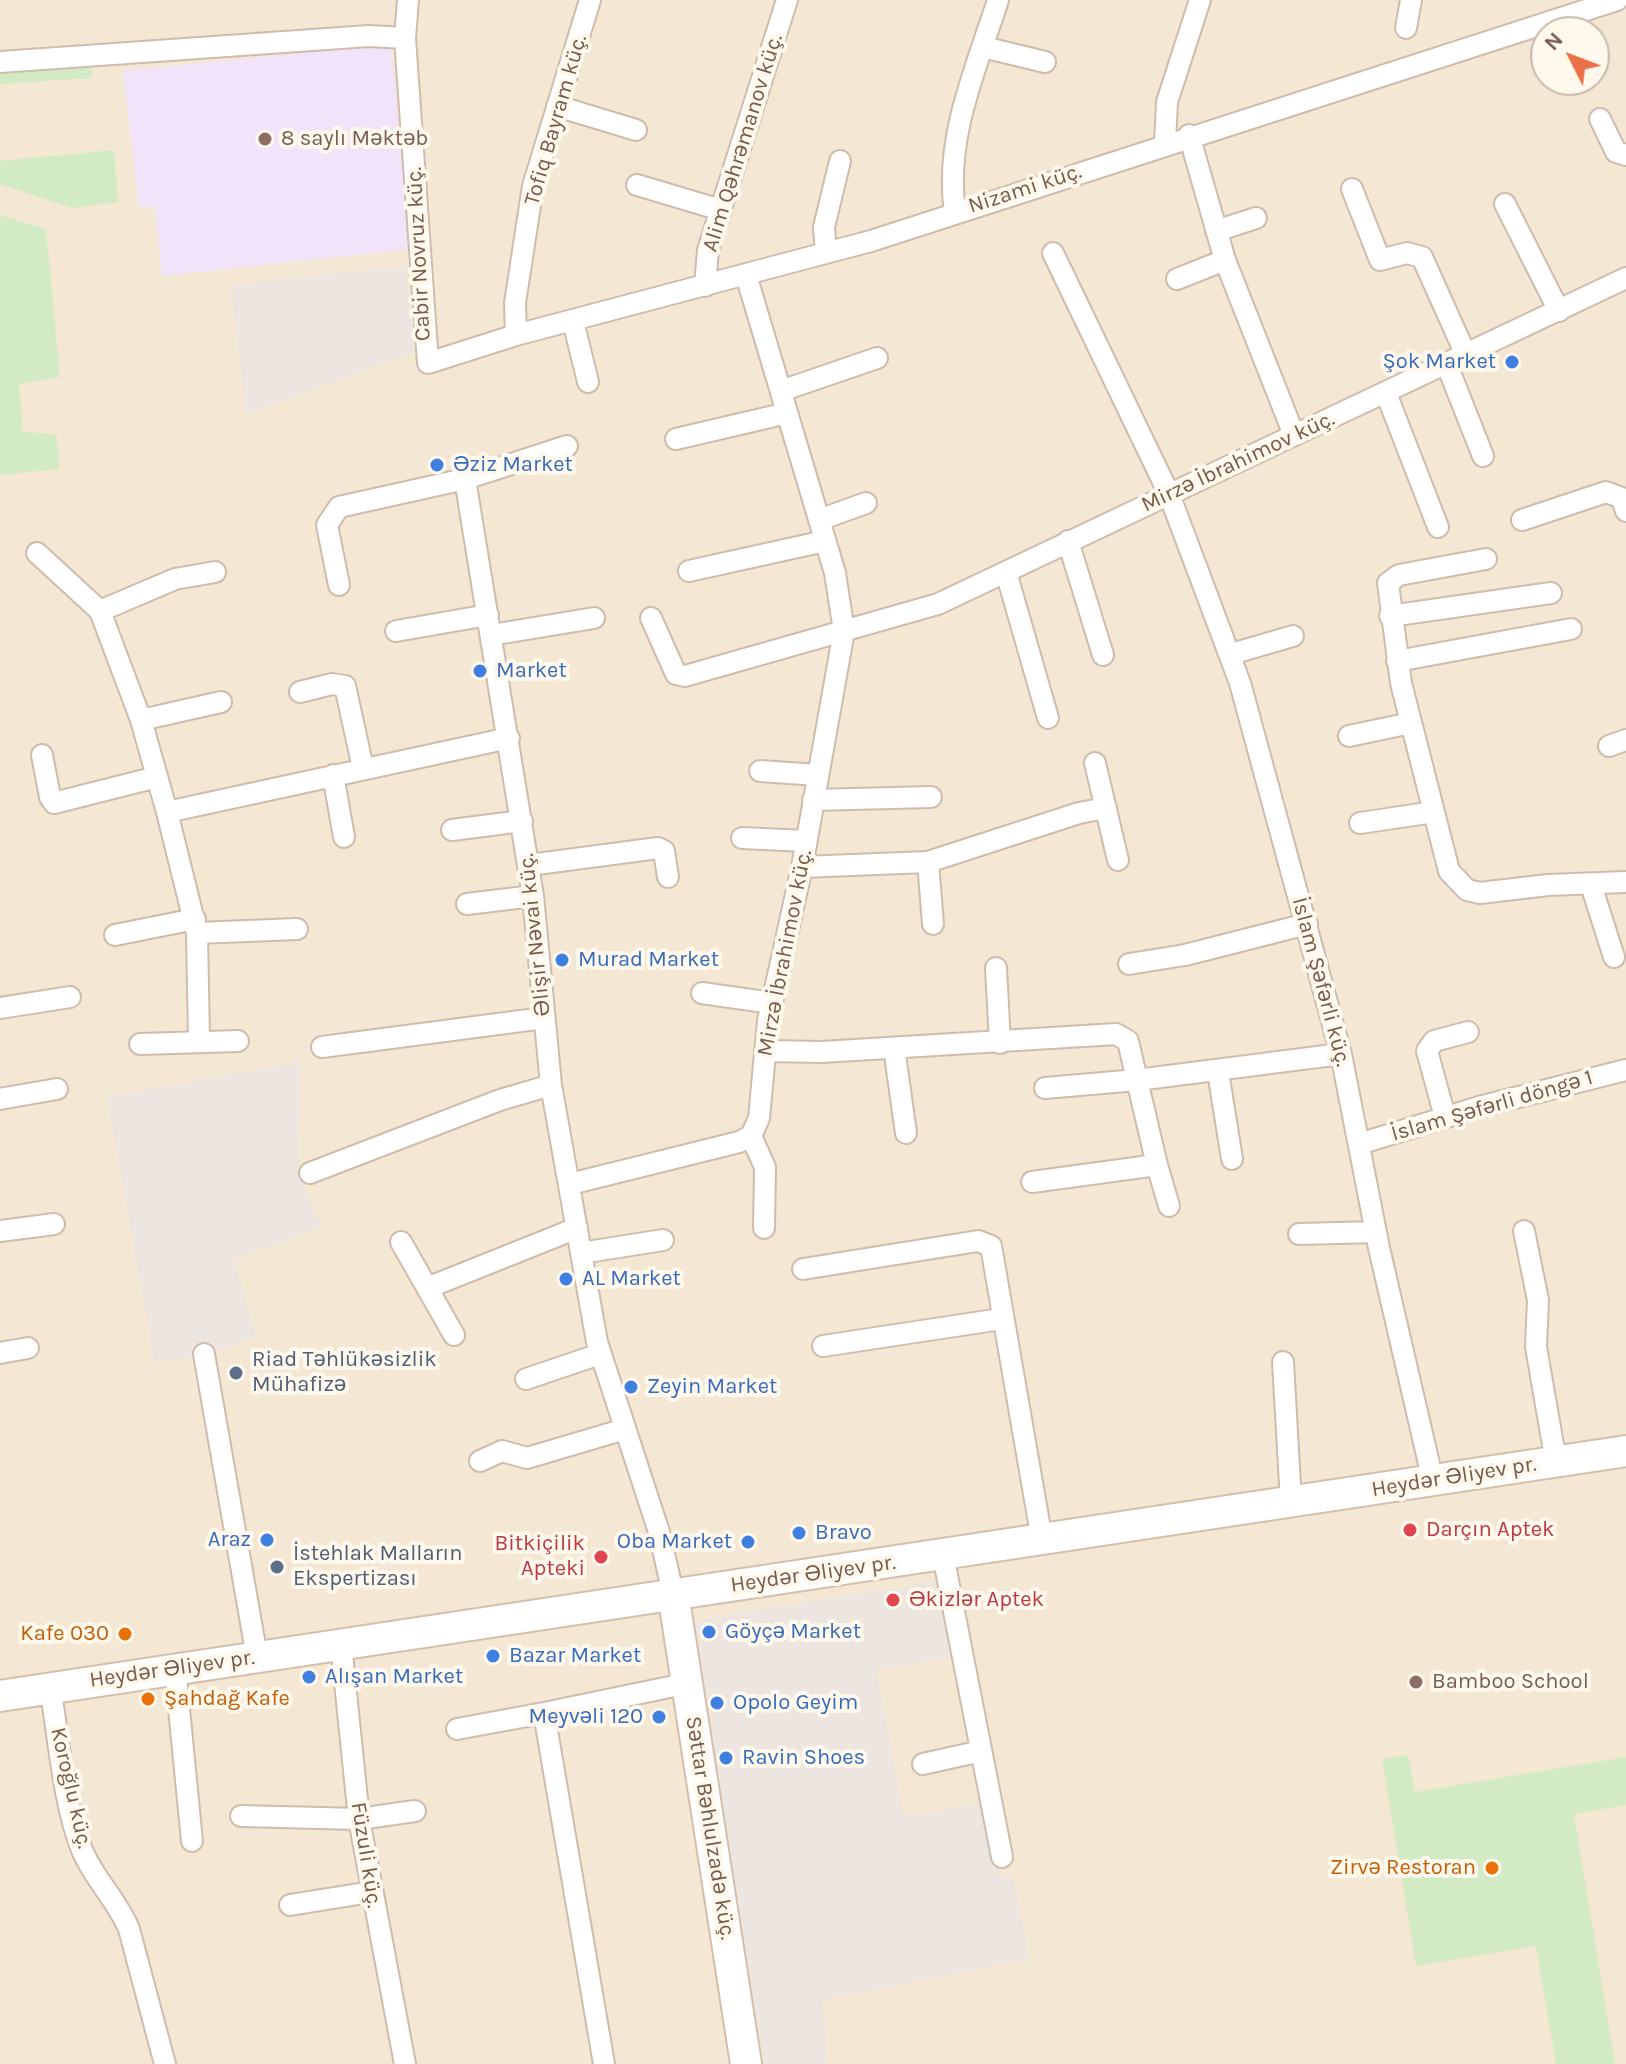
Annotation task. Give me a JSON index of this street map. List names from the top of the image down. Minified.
{"streets":{"main road":["Heydər Əliyev pr.","Səttar Bəhlulzadə küç."],"street":["Tofiq Bayram küç.","Alim Qəhrəmanov küç.","Nizami küç.","Cabir Novruz küç.","Mirzə İbrahimov küç.","Əlişir Nəvai küç.","İslam Şəfərli küç.","İslam Şəfərli döngə 1","Koroğlu küç.","Füzuli küç."]},"crossings":[["Tofiq Bayram küç.","Nizami küç."],["Alim Qəhrəmanov küç.","Nizami küç."],["Nizami küç.","Cabir Novruz küç."],["Nizami küç.","Mirzə İbrahimov küç."],["Mirzə İbrahimov küç.","İslam Şəfərli küç."],["Əlişir Nəvai küç.","Heydər Əliyev pr."],["Əlişir Nəvai küç.","Səttar Bəhlulzadə küç."],["İslam Şəfərli küç.","İslam Şəfərli döngə 1"],["İslam Şəfərli küç.","Heydər Əliyev pr."],["Heydər Əliyev pr.","Koroğlu küç."],["Heydər Əliyev pr.","Səttar Bəhlulzadə küç."],["Heydər Əliyev pr.","Füzuli küç."]],"places":["8 saylı Məktəb","Şok Market","Əziz Market","Market","Murad Market","AL Market","Riad Təhlükəsizlik Mühafizə","Zeyin Market","Darçın Aptek","Bravo","Araz","Oba Market","Bitkiçilik Apteki","İstehlak Malların Ekspertizası","Əkizlər Aptek","Göyçə Market","Kafe 030","Bazar Market","Alışan Market","Bamboo School","Şahdağ Kafe","Opolo Geyim","Meyvəli 120","Ravin Shoes","Zirvə Restoran"],"north":"top left"}
